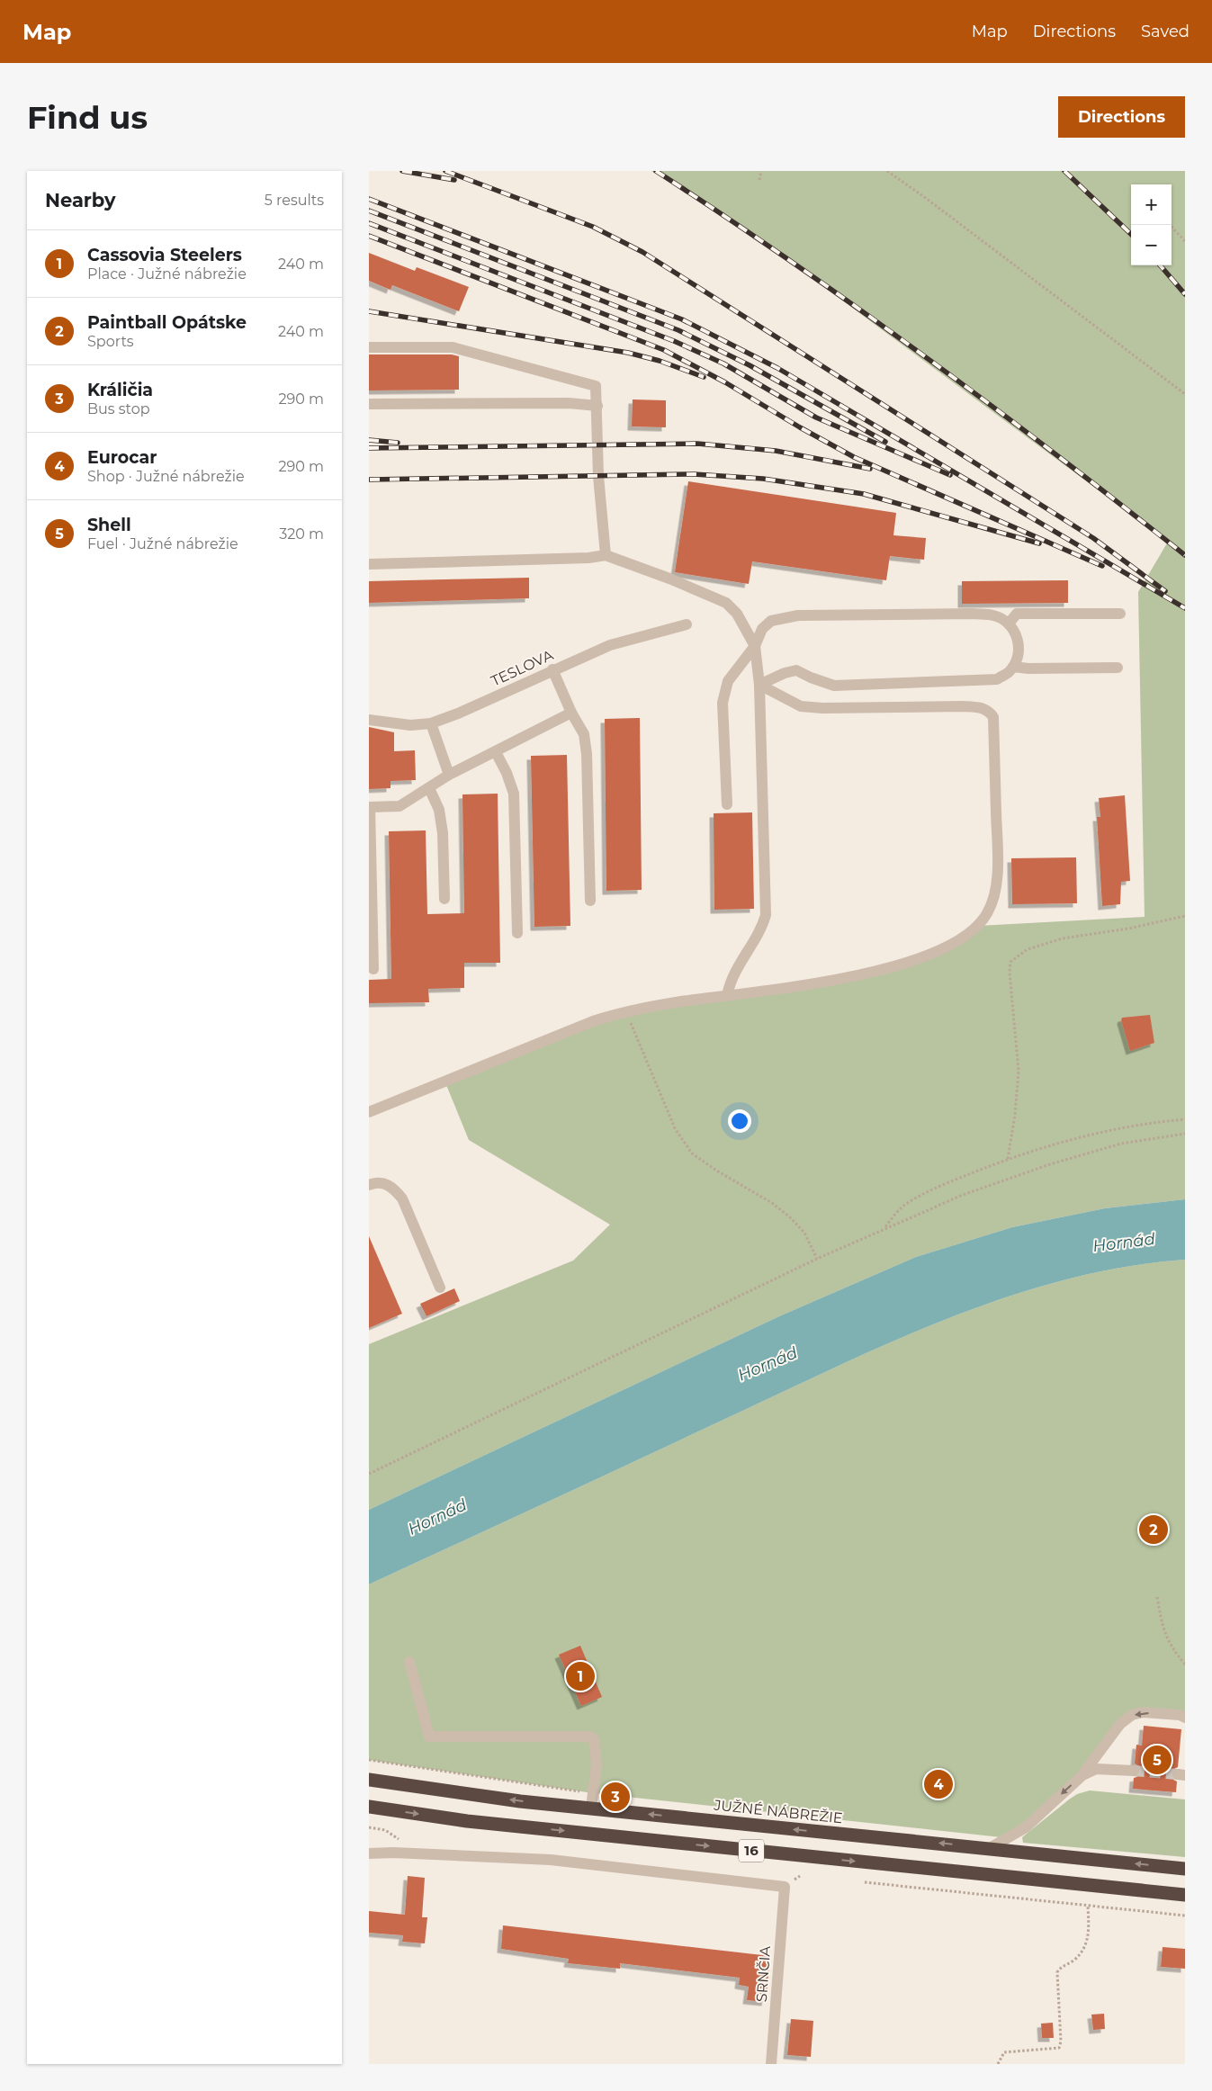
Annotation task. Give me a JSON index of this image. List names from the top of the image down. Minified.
{"streets":{"highway":["JUŽNÉ NÁBREŽIE","16"],"street":["TESLOVA","SRNČIA"]},"water":["Hornád"],"page":{"header":"Map","nav":["Map","Directions","Saved"],"buttons":"Directions","title":"Find us","heading":["Nearby","5 results"],"map_buttons":["+","−"],"list":[{"mark":"1","name":"Cassovia Steelers","note":"Place · Južné nábrežie","value":"240 m"},{"mark":"2","name":"Paintball Opátske","note":"Sports","value":"240 m"},{"mark":"3","name":"Králičia","note":"Bus stop","value":"290 m"},{"mark":"4","name":"Eurocar","note":"Shop · Južné nábrežie","value":"290 m"},{"mark":"5","name":"Shell","note":"Fuel · Južné nábrežie","value":"320 m"}],"pins":["2","1","5","4","3"]}}
